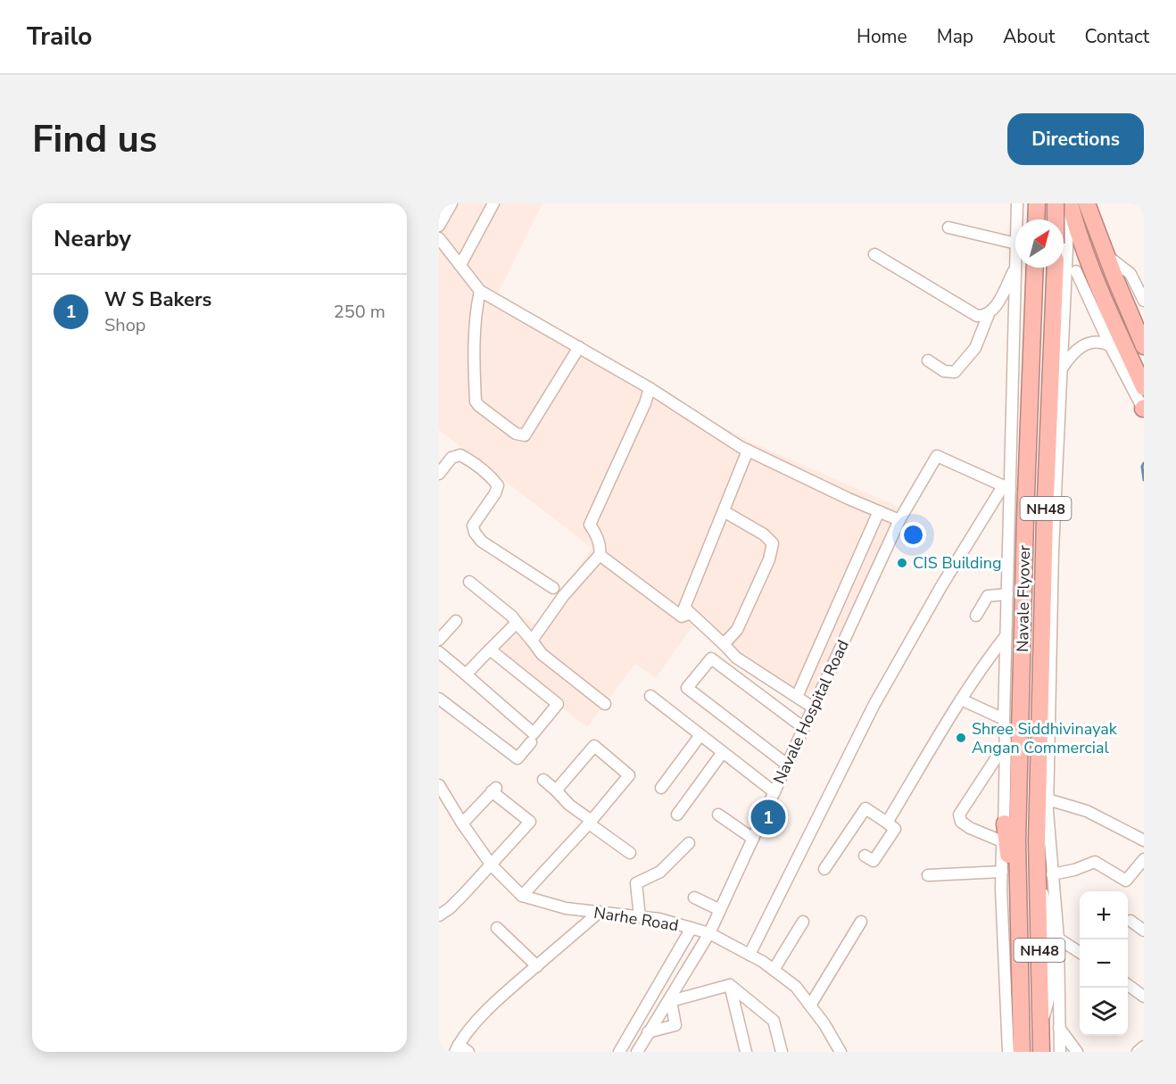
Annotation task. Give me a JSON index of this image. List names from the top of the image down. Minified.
{"streets":{"highway":["NH48","Navale Flyover"],"street":["Navale Hospital Road","Narhe Road"]},"crossings":[["NH48","Navale Flyover"],["Navale Hospital Road","Narhe Road"]],"places":["CIS Building","Shree Siddhivinayak Angan Commercial"],"north":"top right","page":{"header":"Trailo","nav":["Home","Map","About","Contact"],"buttons":"Directions","title":"Find us","heading":"Nearby","list":[{"mark":"1","name":"W S Bakers","note":"Shop","value":"250 m"}],"pins":"1","map_buttons":["+","−"]}}
